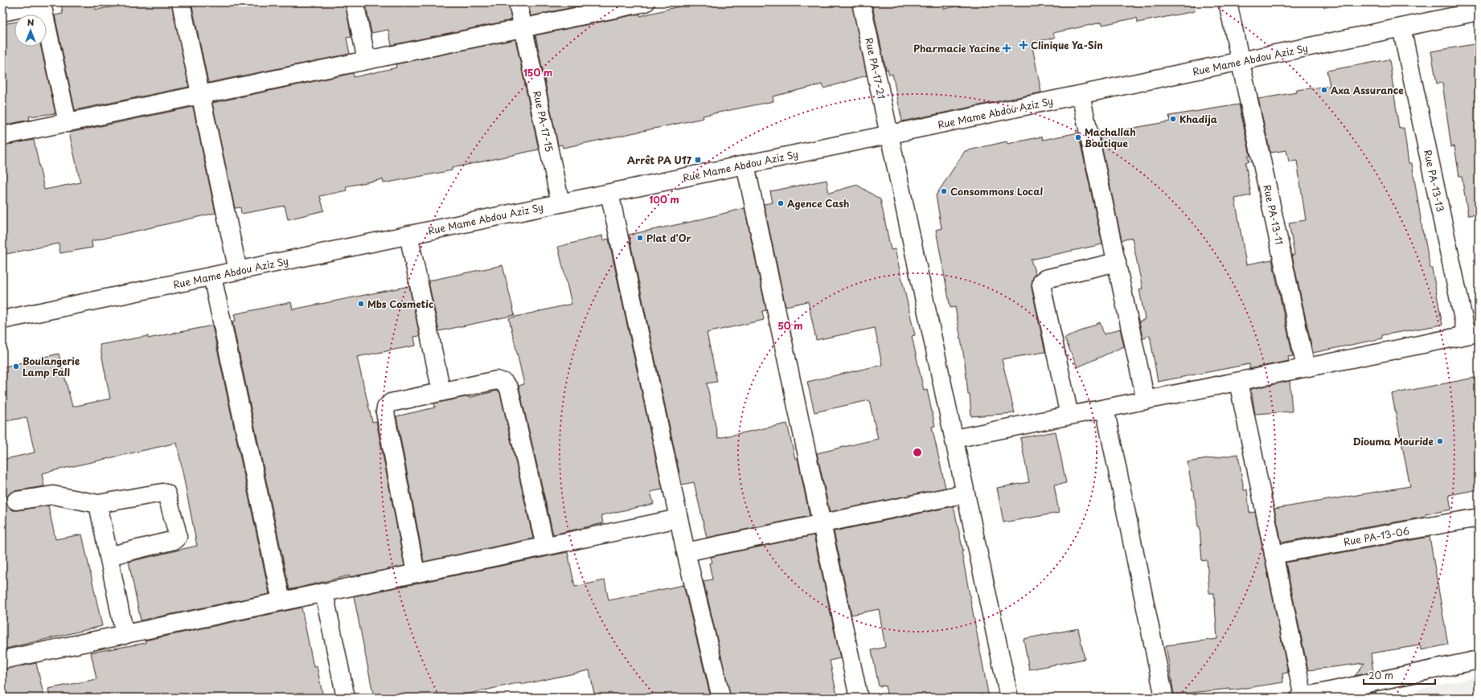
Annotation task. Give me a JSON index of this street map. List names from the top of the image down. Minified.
{"streets":{"street":["Rue Mame Abdou Aziz Sy","Rue PA-17-21","Rue PA-17-15","Rue PA-13-13","Rue PA-13-11","Rue PA-13-06"]},"crossings":[["Rue Mame Abdou Aziz Sy","Rue PA-17-21"],["Rue Mame Abdou Aziz Sy","Rue PA-17-15"],["Rue Mame Abdou Aziz Sy","Rue PA-13-13"],["Rue Mame Abdou Aziz Sy","Rue PA-13-11"]],"places":{"health":["Clinique Ya-Sin","Pharmacie Yacine"],"other":["Axa Assurance","Khadija","Machallah Boutique","Consommons Local","Agence Cash","Plat d'Or","Mbs Cosmetic","Boulangerie Lamp Fall","Diouma Mouride"],"transit":["Arrêt PA U17"]},"scale_bar":"20 m","north":"top","rings":["150 m","100 m","50 m"]}
